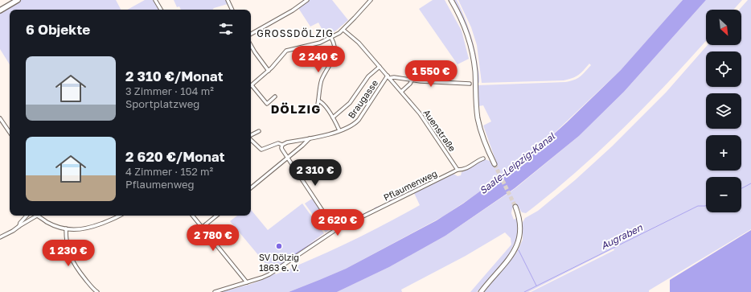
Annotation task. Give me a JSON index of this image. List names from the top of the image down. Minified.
{"streets":{"street":["Braugasse","Auenstraße","Pflaumenweg"]},"crossings":[["Braugasse","Auenstraße"],["Auenstraße","Pflaumenweg"]],"districts":["GROSSDÖLZIG","DÖLZIG"],"water":["Saale-Leipzig-Kanal","Augraben"],"places":["SV Dölzig 1863 e. V."],"north":"bottom right","page":{"map_buttons":["+","−"],"heading":"6 Objekte","price":["2 240 €","1 550 €","2 310 €","2 620 €","2 780 €","1 230 €"],"list":[{"name":"2 310 €/Monat","note":"3 Zimmer · 104 m² · Sportplatzweg"},{"name":"2 620 €/Monat","note":"4 Zimmer · 152 m² · Pflaumenweg"}]}}
